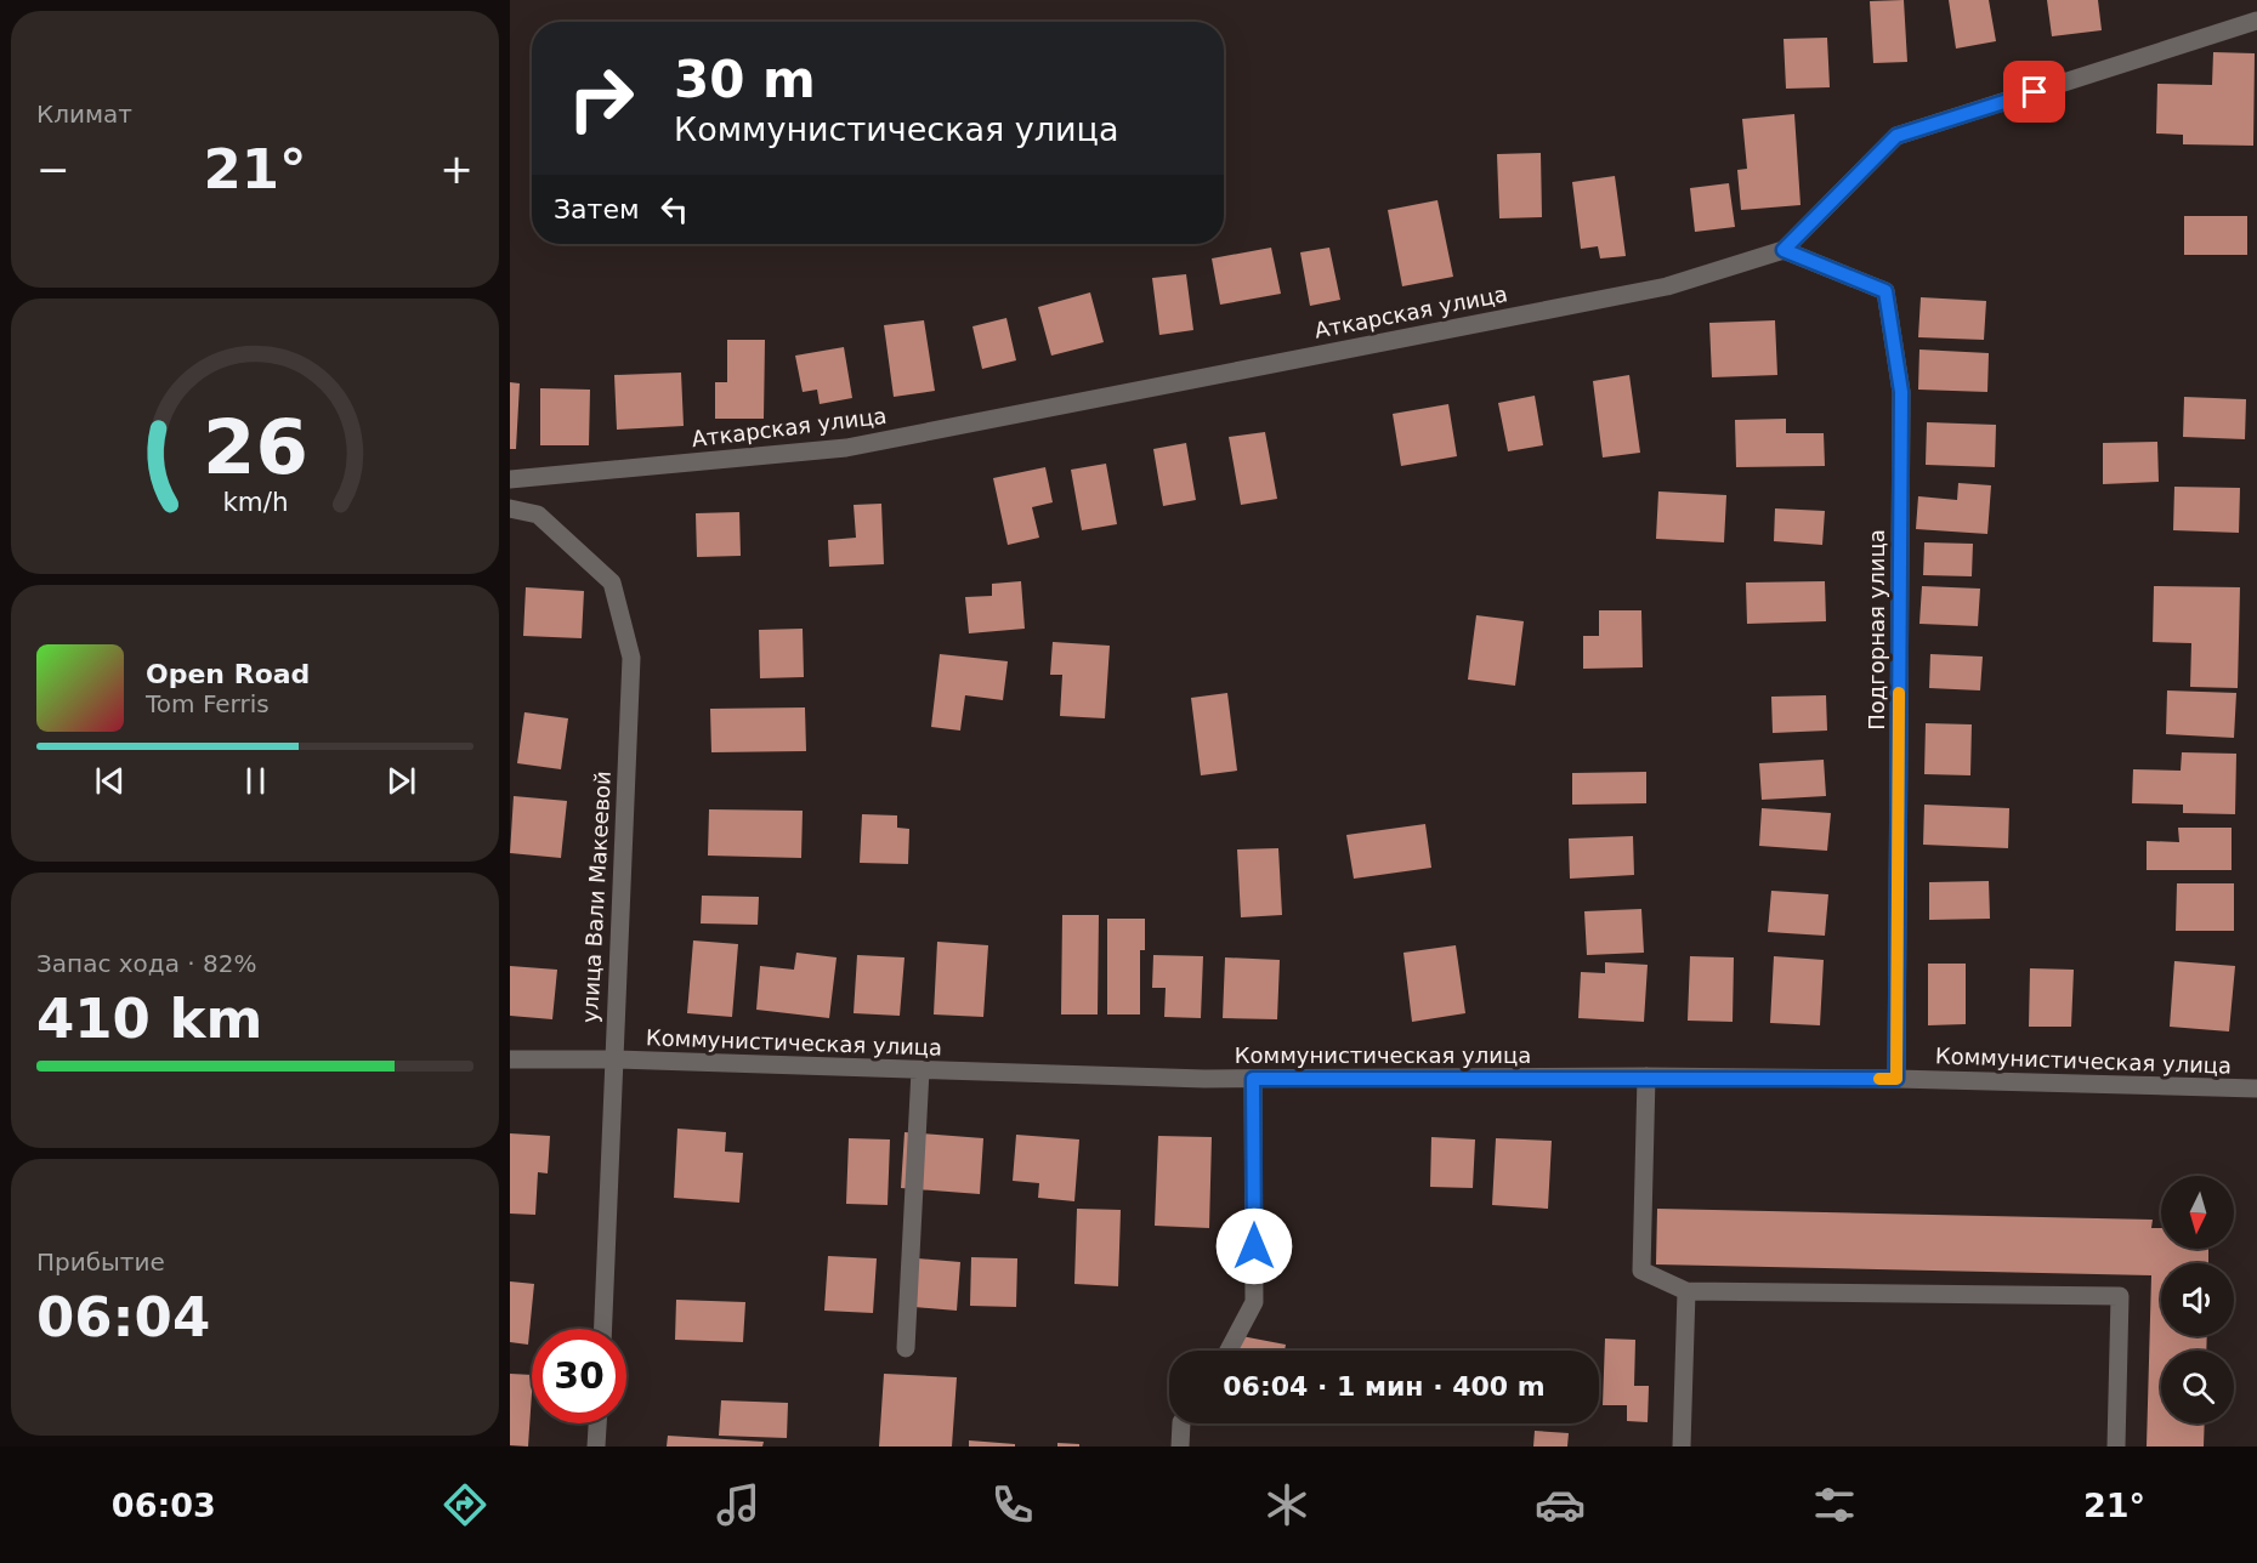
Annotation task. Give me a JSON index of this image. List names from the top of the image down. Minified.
{"streets":{"street":["Аткарская улица","Подгорная улица","улица Вали Макеевой","Коммунистическая улица"]},"crossings":[["Аткарская улица","Подгорная улица"],["Подгорная улица","Коммунистическая улица"],["улица Вали Макеевой","Коммунистическая улица"]],"north":"bottom","page":{"tile":["Климат",["Запас хода · 82%","410 km"],["Прибытие","06:04"]],"turn":["30 m","Коммунистическая улица"],"heat":["−","21°","+"],"then":"Затем","song":["Open Road","Tom Ferris"],"limit":"30","trip":"06:04 · 1 мин · 400 m","tabs":["06:03","21°"],"gauge":["26","km/h"]}}
